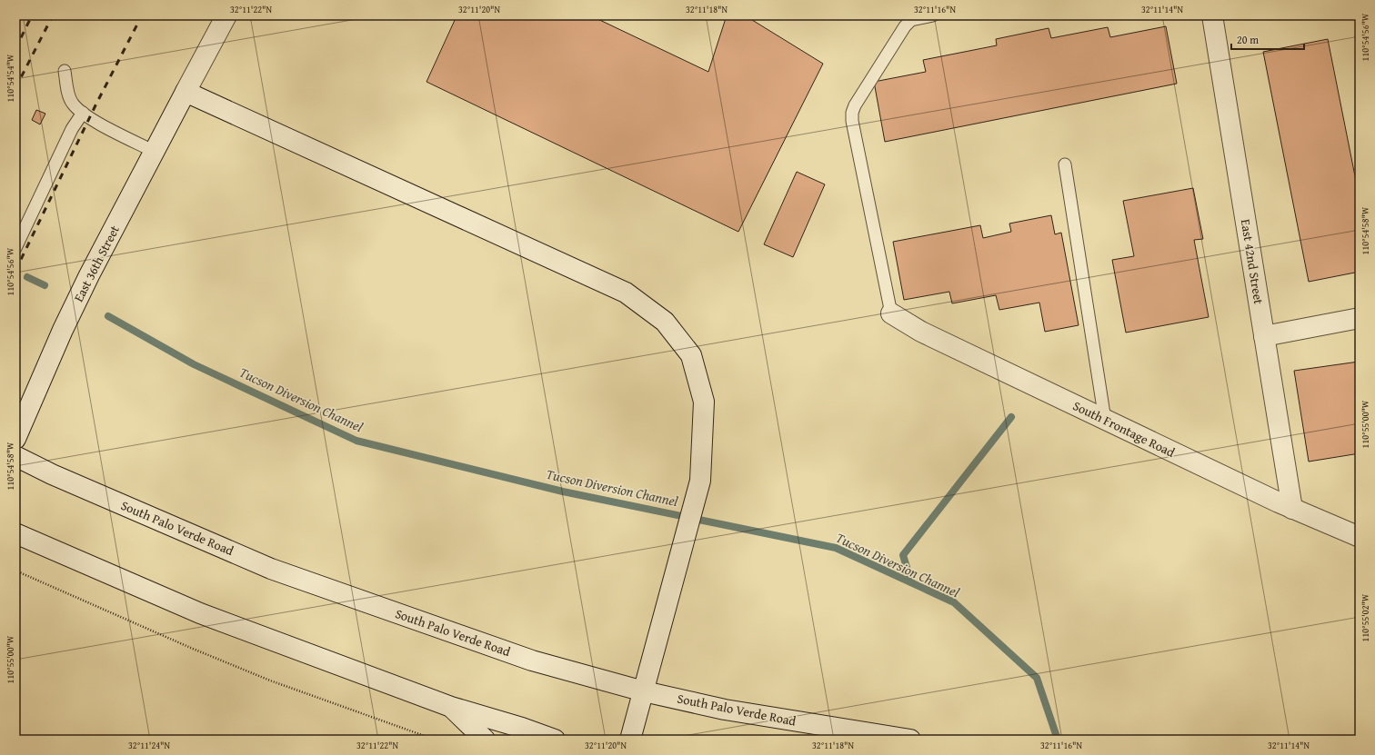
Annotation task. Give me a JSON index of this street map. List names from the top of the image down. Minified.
{"streets":{"main road":["East 42nd Street","East 36th Street","South Frontage Road","South Palo Verde Road"]},"crossings":[["East 42nd Street","South Frontage Road"]],"water":["Tucson Diversion Channel"],"scale_bar":"20 m","coordinates":["32°11'22\"N","32°11'20\"N","32°11'18\"N","32°11'16\"N","32°11'14\"N","110°54'56\"W","110°54'54\"W","110°54'58\"W","110°55'00\"W","110°55'02\"W","32°11'24\"N"]}
